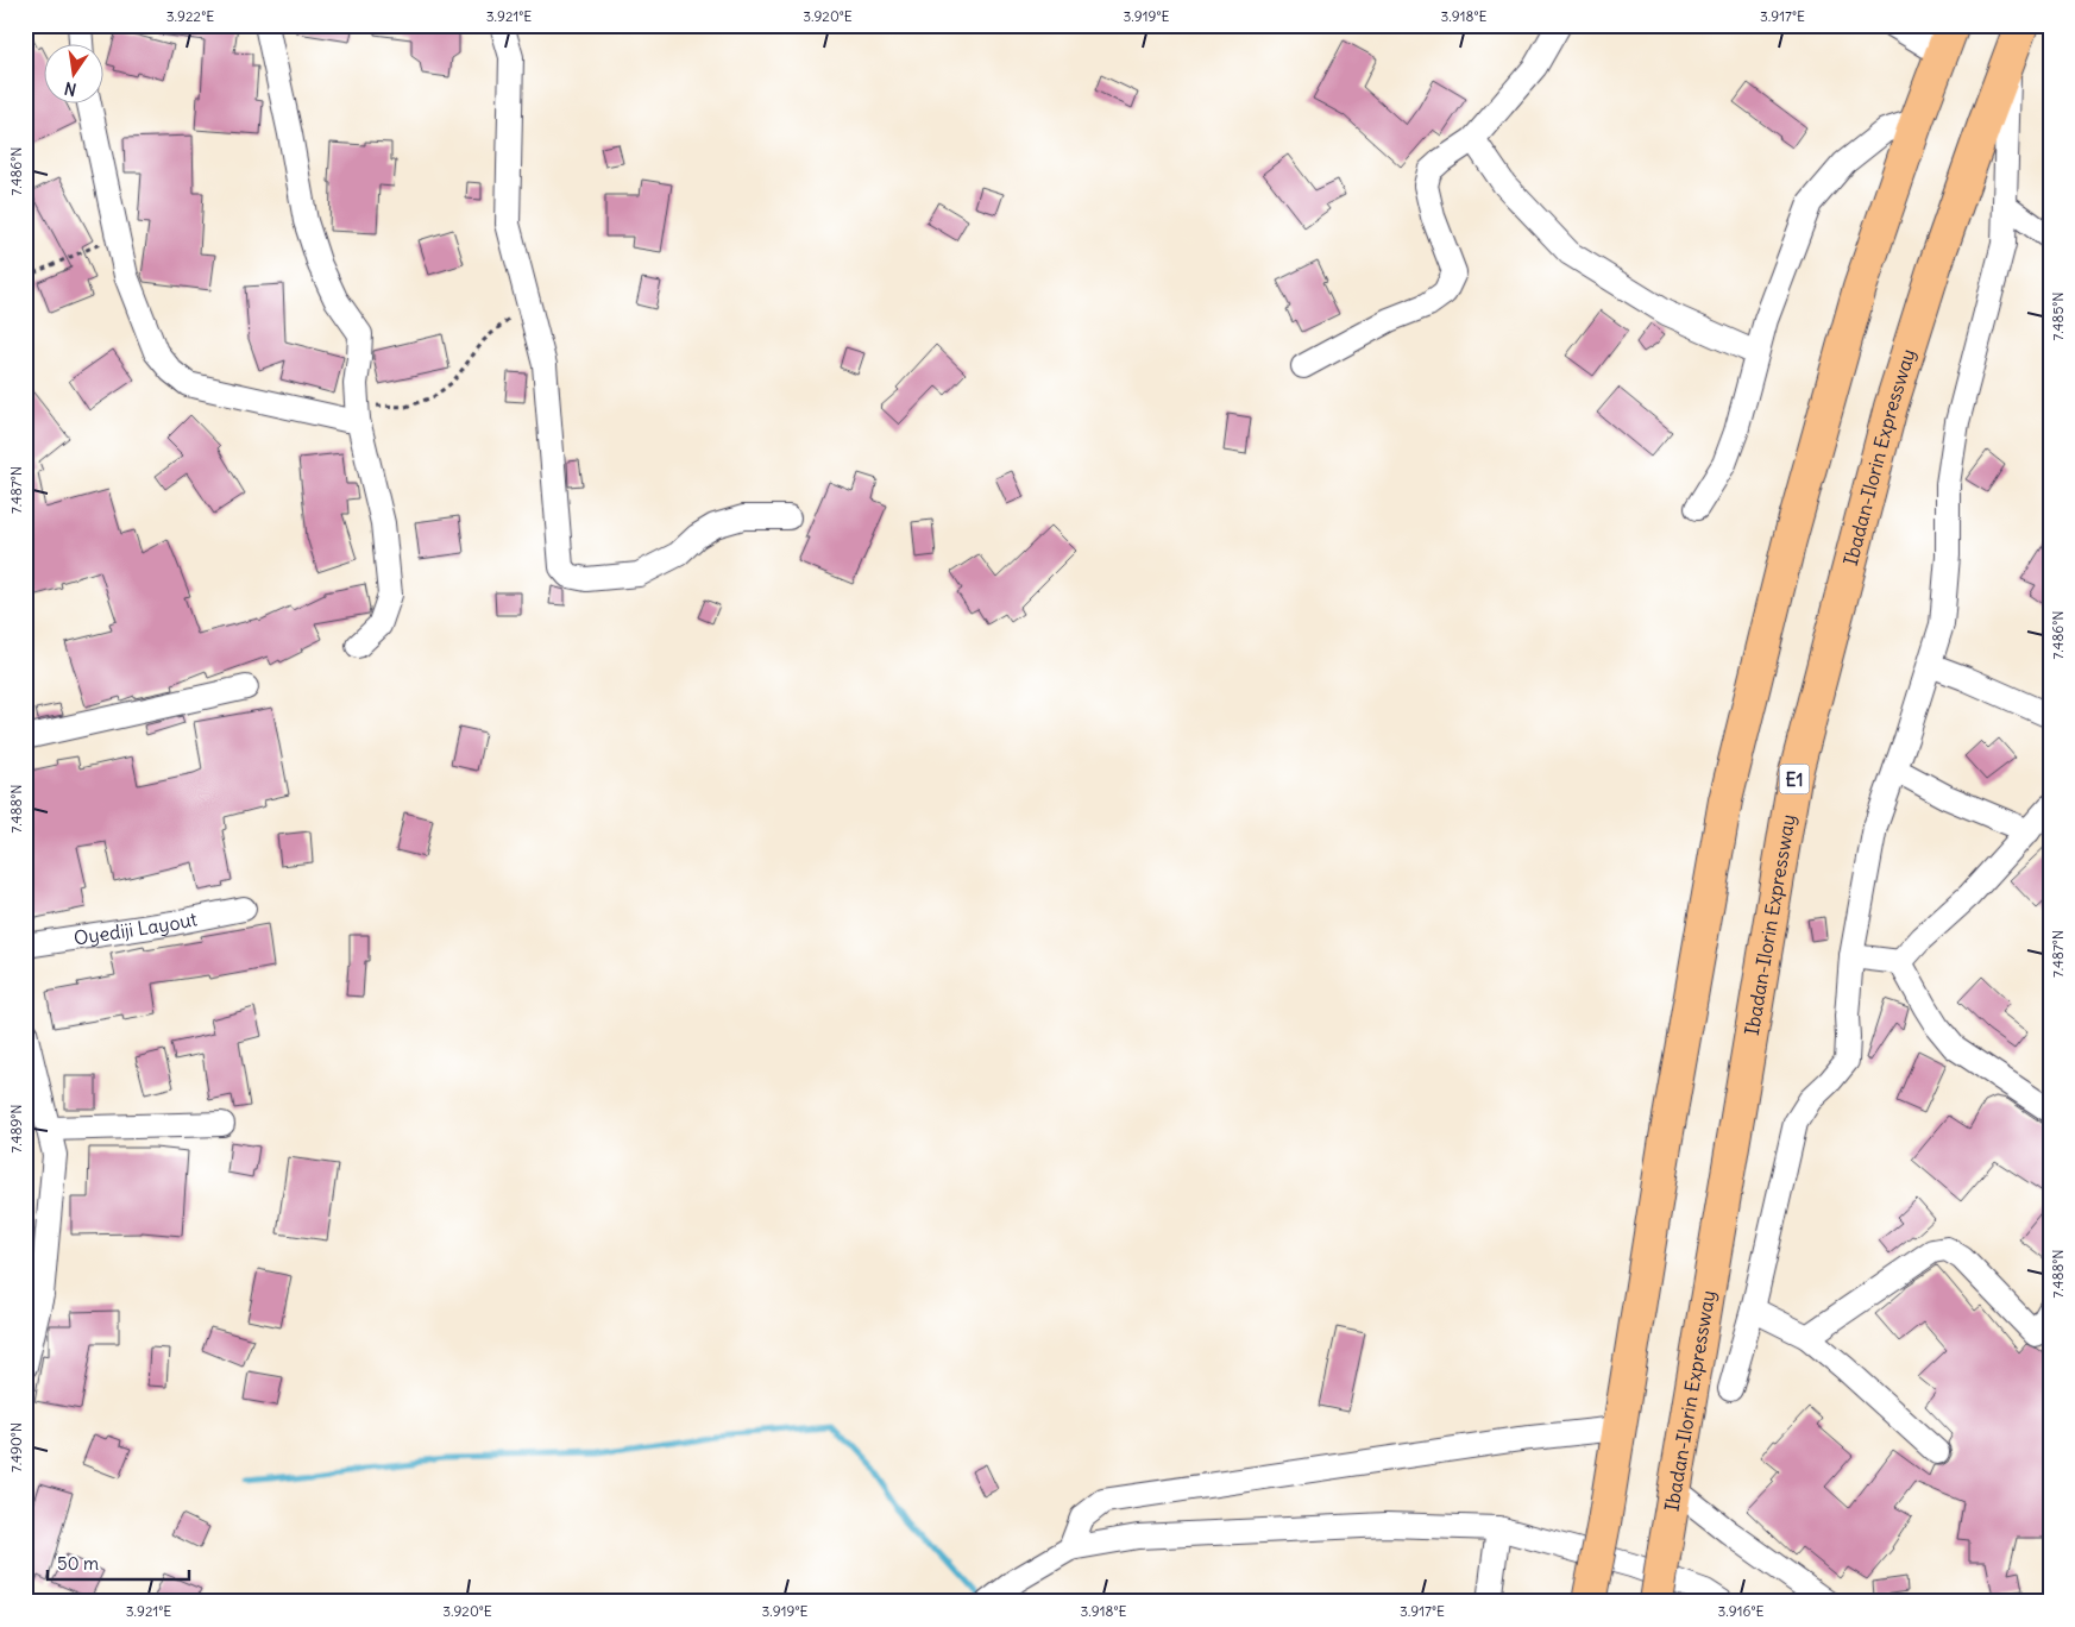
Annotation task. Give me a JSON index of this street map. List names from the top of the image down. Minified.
{"streets":{"highway":["Ibadan-Ilorin Expressway","E1"],"street":["Oyediji Layout"]},"scale_bar":"50 m","north":"bottom","coordinates":["3.922°E","3.921°E","3.920°E","3.919°E","3.918°E","3.917°E","7.486°N","7.485°N","7.487°N","7.488°N","7.489°N","7.490°N","3.916°E"]}
